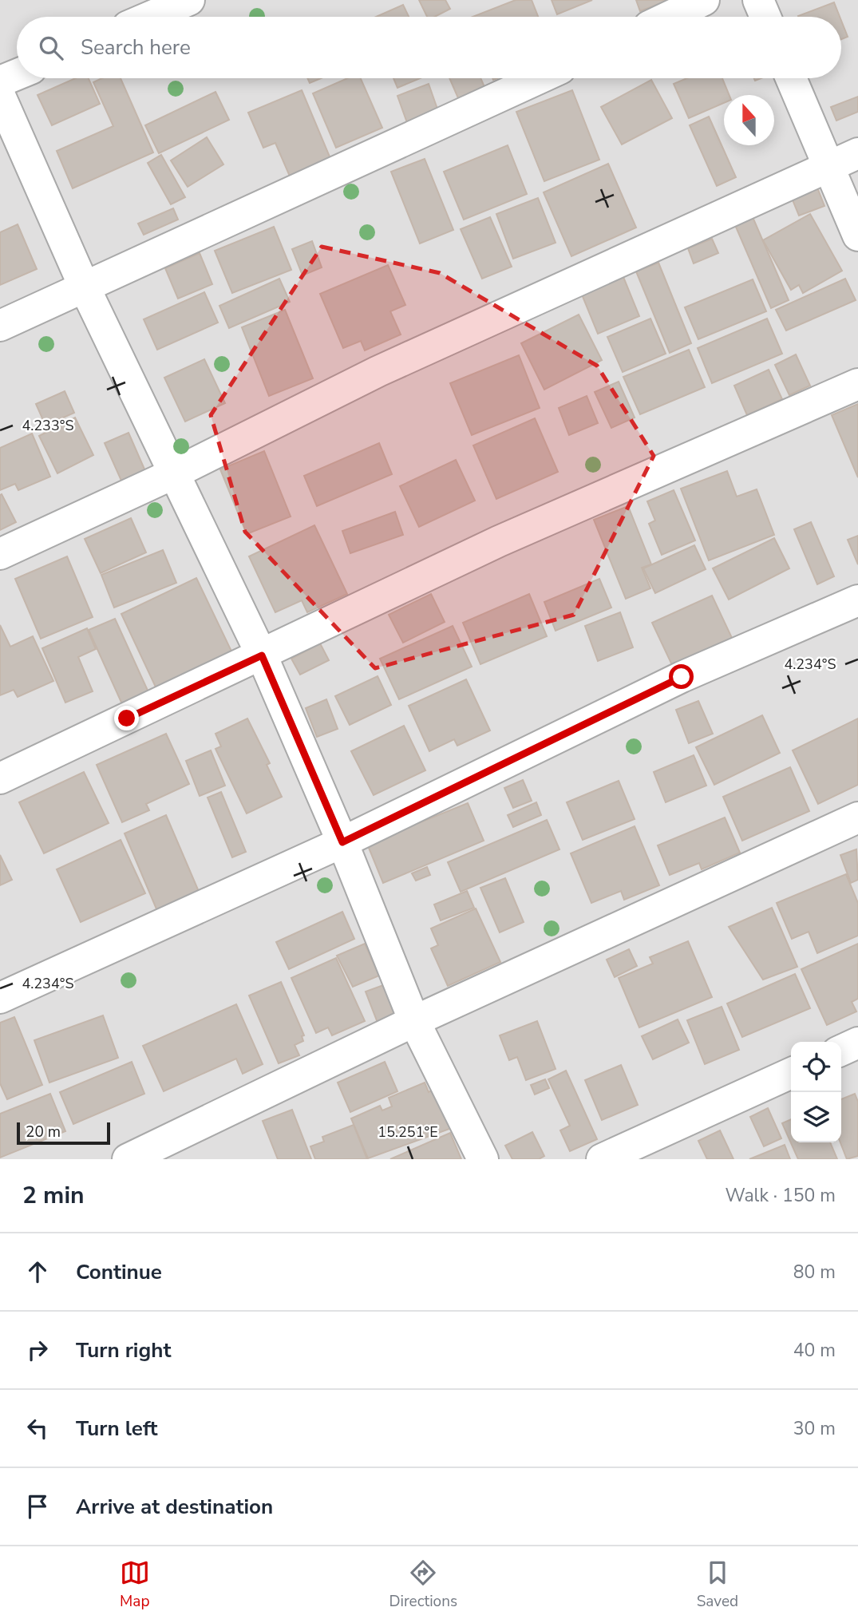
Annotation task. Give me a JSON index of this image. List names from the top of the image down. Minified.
{"scale_bar":"20 m","north":"top","page":{"search":"Search here","scale":"20 m","heading":["2 min","Walk · 150 m"],"list":[["Continue","80 m"],["Turn right","40 m"],["Turn left","30 m"],"Arrive at destination"],"nav":["Map","Directions","Saved"]},"coordinates":["4.233°S","4.234°S","15.251°E"]}
